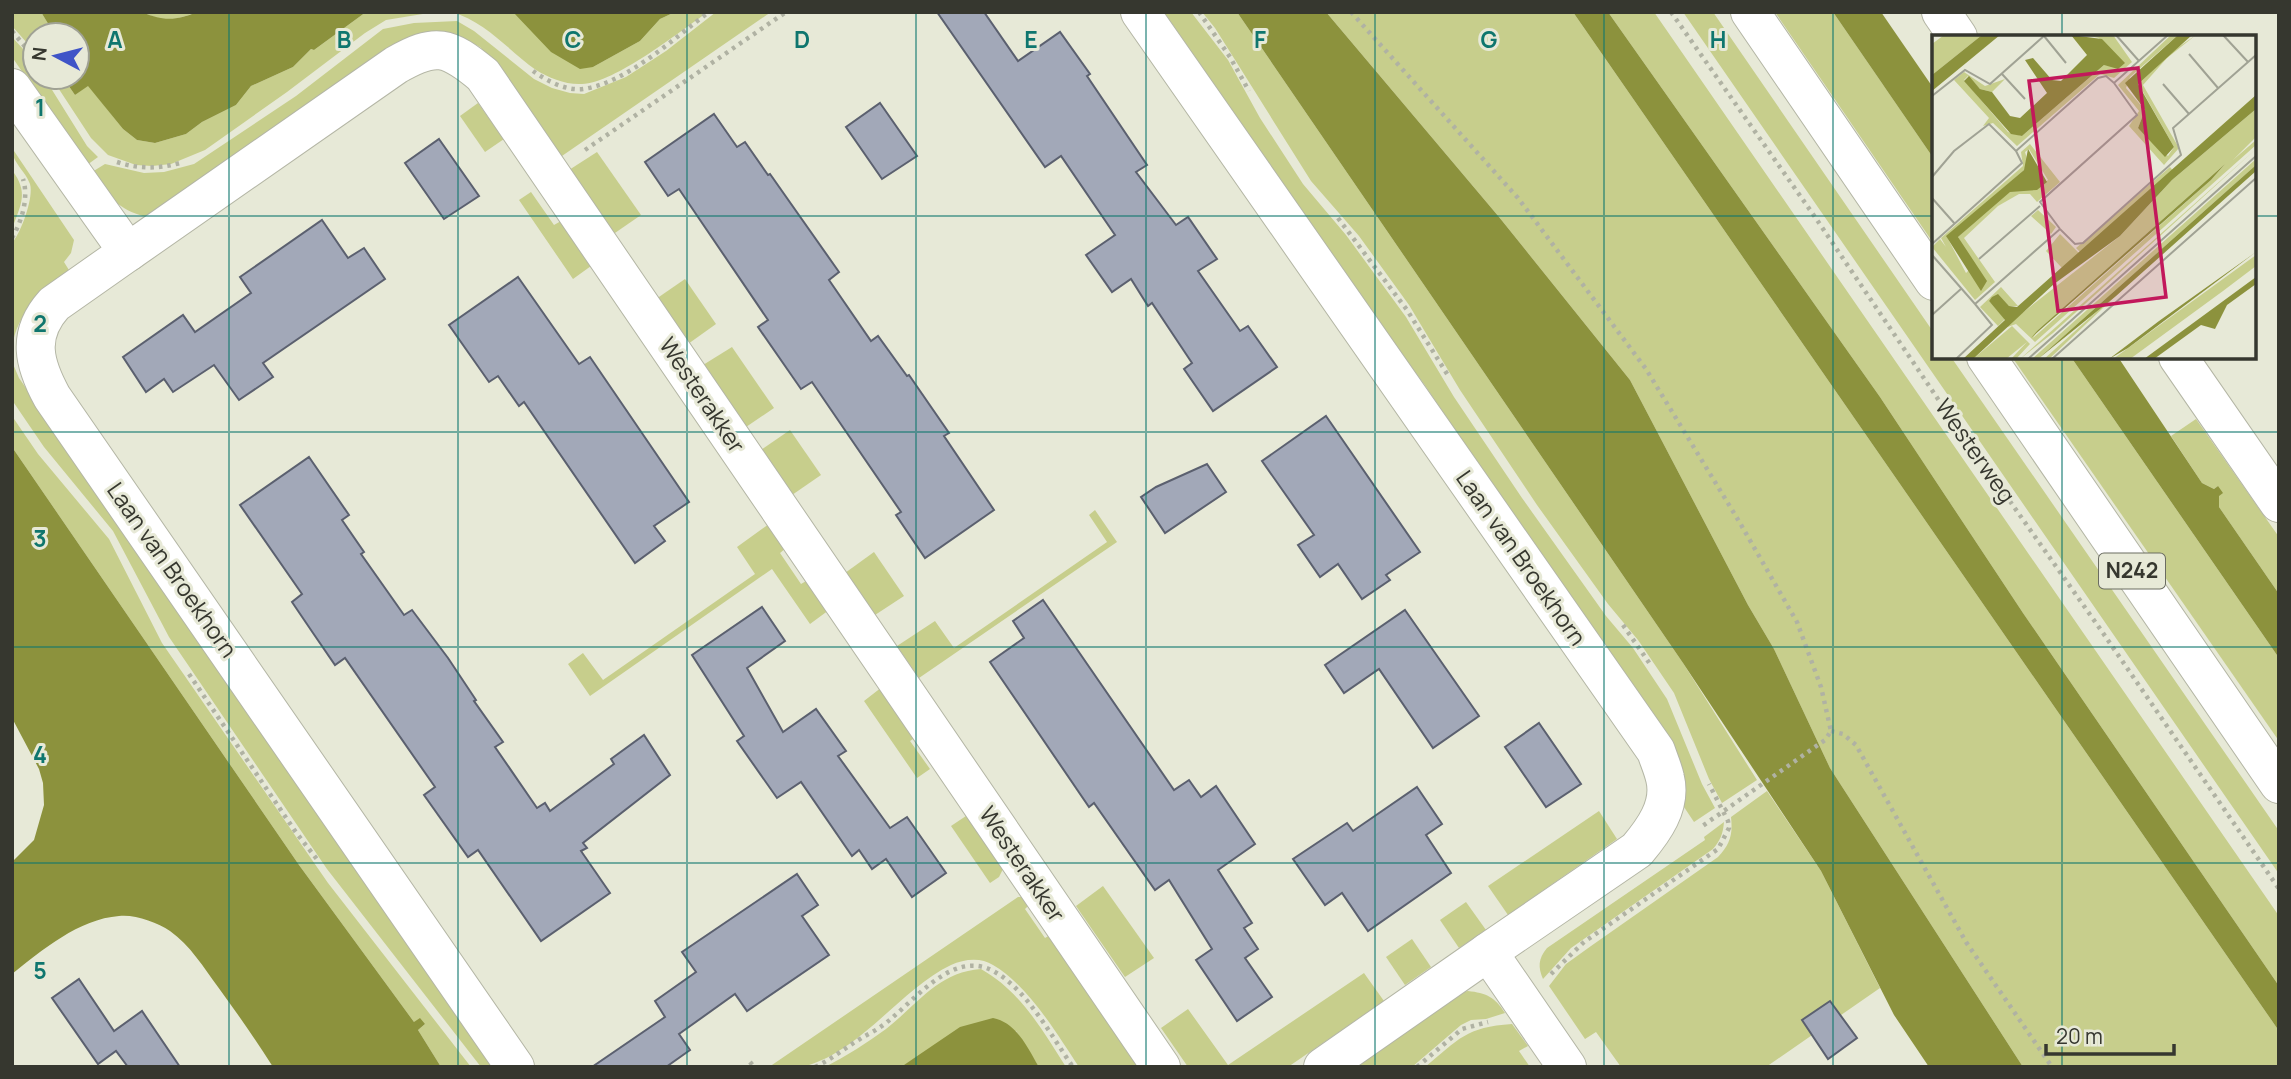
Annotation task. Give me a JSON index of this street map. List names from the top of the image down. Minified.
{"streets":{"street":["Westerakker","Laan van Broekhorn","N242"],"path":["Westerweg"]},"crossings":[["Westerakker","Laan van Broekhorn"]],"scale_bar":"20 m","north":"left","grid":{"columns":["A","B","C","D","E","F","G","H"],"rows":["1","2","3","4","5"]}}
